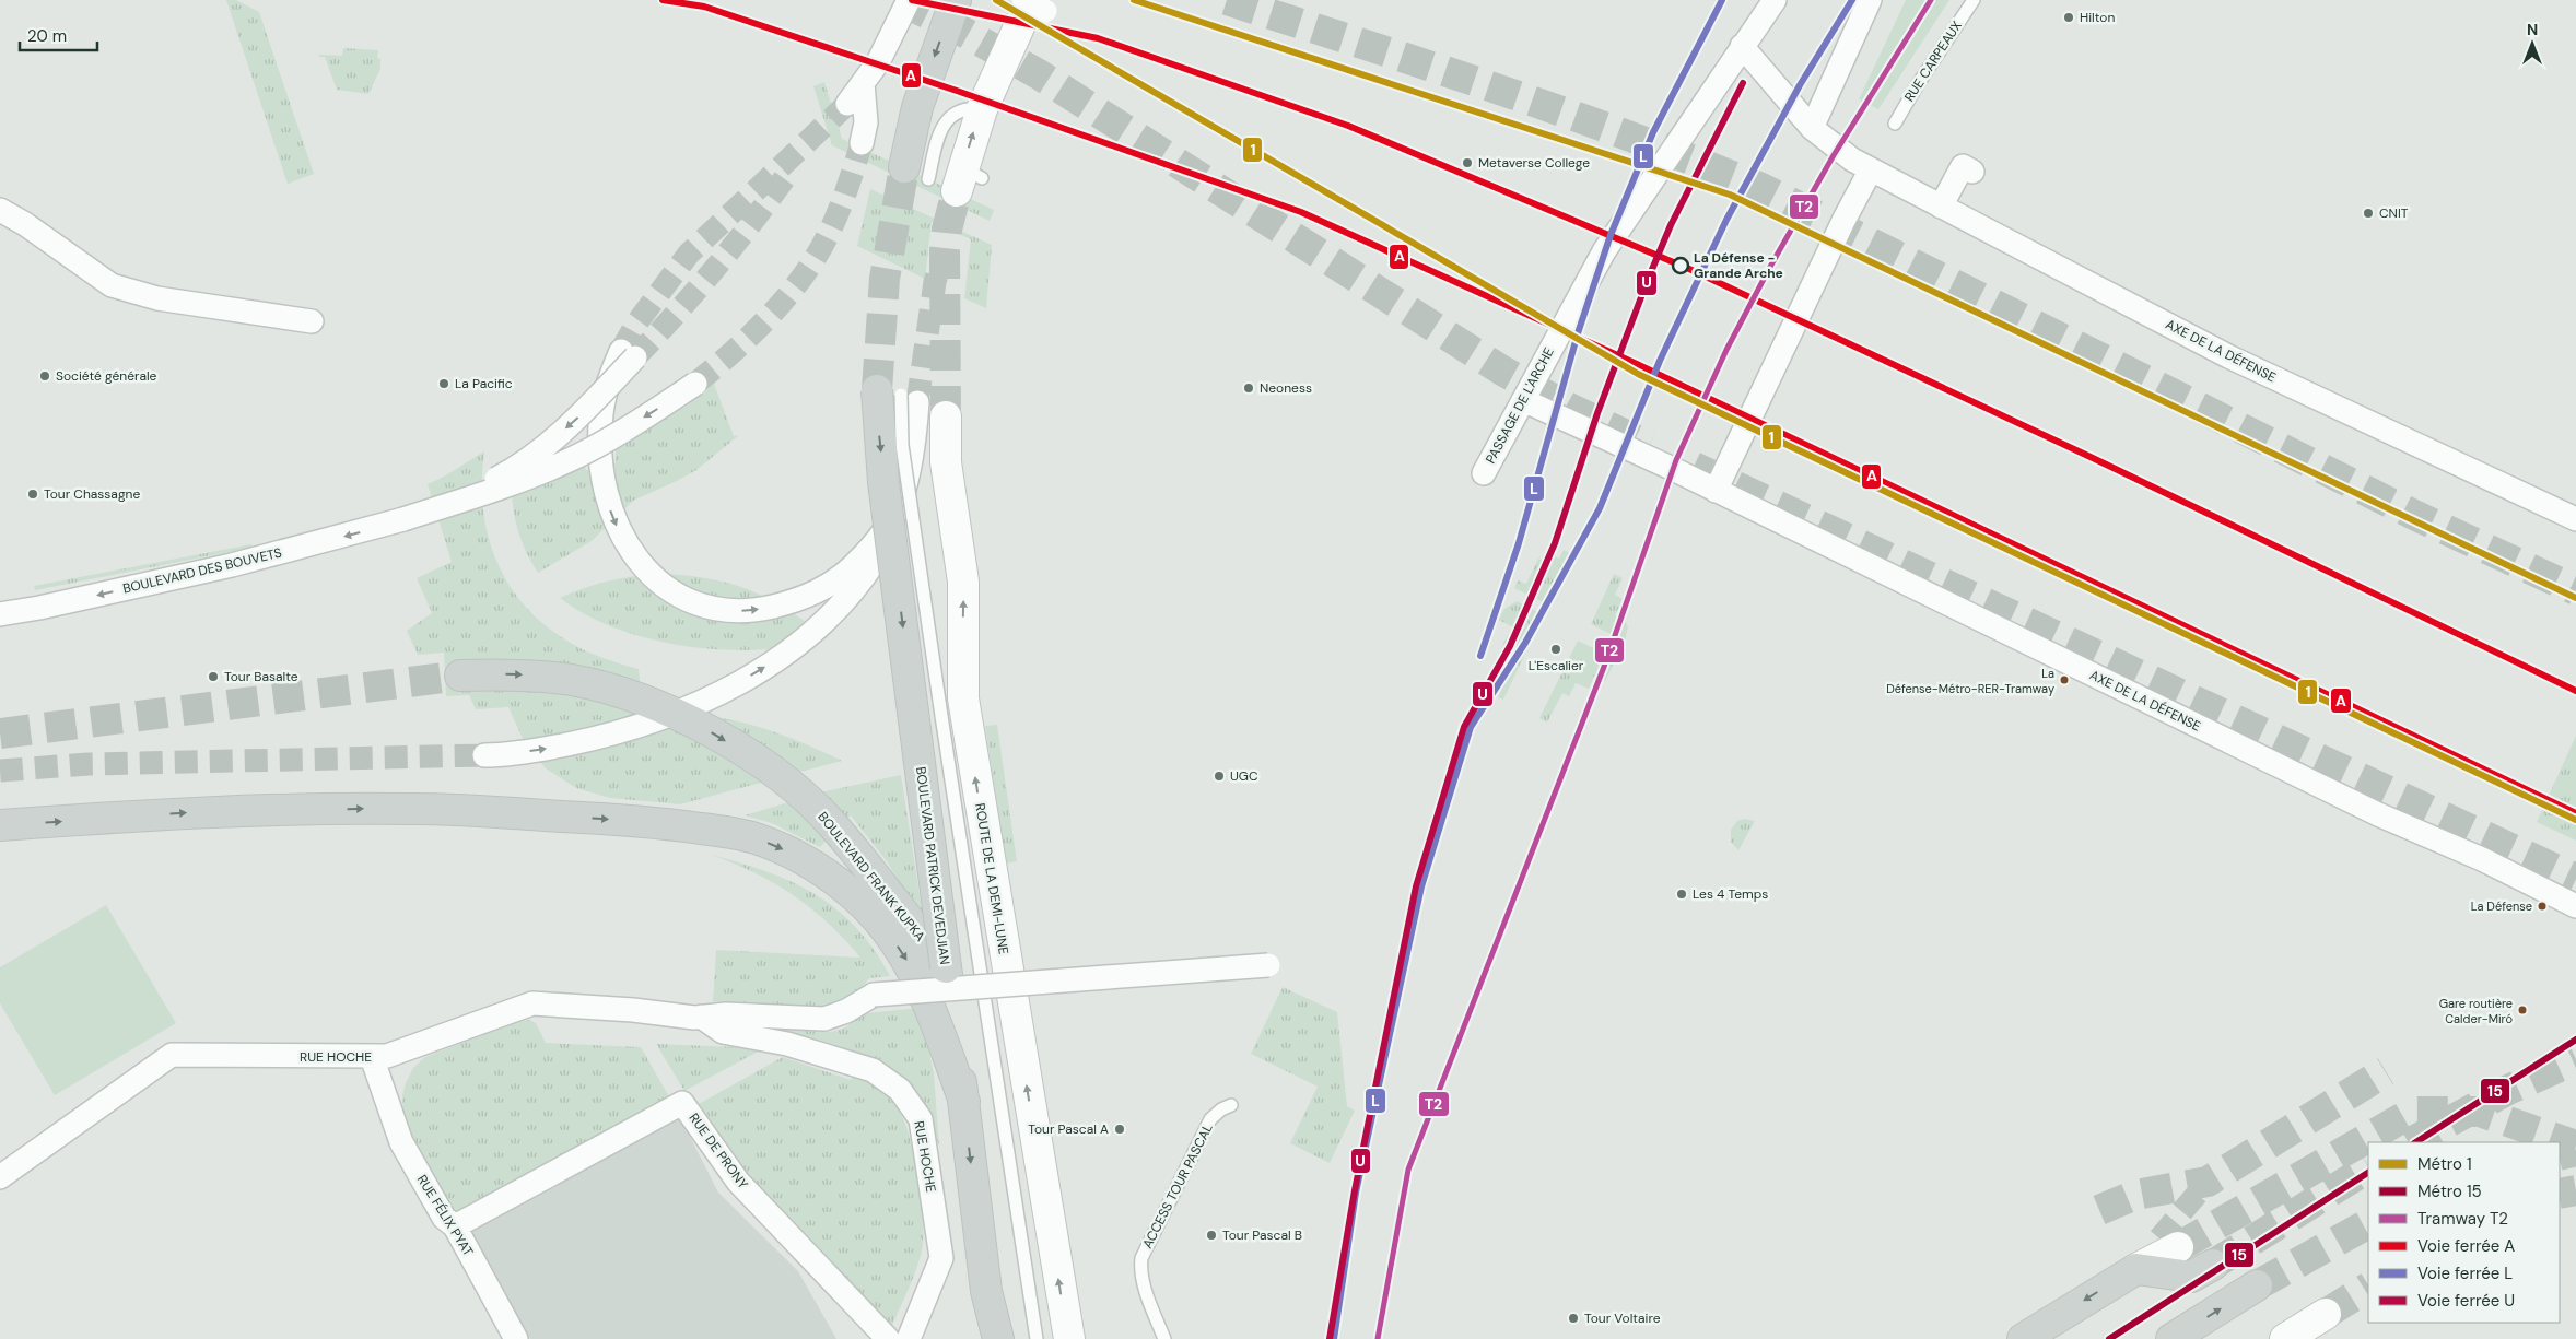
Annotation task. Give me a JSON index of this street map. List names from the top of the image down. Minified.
{"streets":{"main road":["BOULEVARD PATRICK DEVEDJIAN","BOULEVARD FRANK KUPKA"],"street":["AXE DE LA DÉFENSE","PASSAGE DE L'ARCHE","BOULEVARD DES BOUVETS","ROUTE DE LA DEMI-LUNE","RUE HOCHE","RUE DE PRONY","RUE FÉLIX PYAT"],"lane":["RUE CARPEAUX","ACCESS TOUR PASCAL"]},"crossings":[["AXE DE LA DÉFENSE","PASSAGE DE L'ARCHE"],["BOULEVARD PATRICK DEVEDJIAN","BOULEVARD FRANK KUPKA"],["RUE HOCHE","RUE FÉLIX PYAT"],["RUE DE PRONY","RUE FÉLIX PYAT"]],"one_way":["BOULEVARD DES BOUVETS","BOULEVARD PATRICK DEVEDJIAN","BOULEVARD FRANK KUPKA","ROUTE DE LA DEMI-LUNE"],"places":["Hilton","Metaverse College","CNIT","La Défense - Grande Arche","Société générale","La Pacific","Neoness","Tour Chassagne","L'Escalier","Tour Basalte","La Défense-Métro-RER-Tramway","UGC","Les 4 Temps","La Défense","Gare routière Calder-Miró","Tour Pascal A","Tour Pascal B","Tour Voltaire"],"lines":["metro line 1","tram line T2","rail line A","rail line L","rail line U","metro line 15"],"legend":["Métro 1","Métro 15","Tramway T2","Voie ferrée A","Voie ferrée L","Voie ferrée U"],"scale_bar":"20 m","north":"top"}
